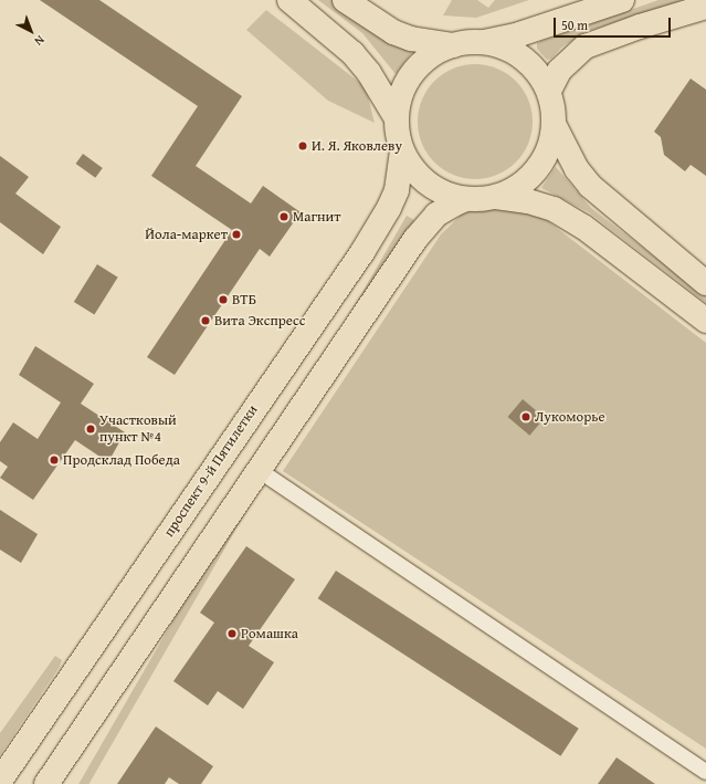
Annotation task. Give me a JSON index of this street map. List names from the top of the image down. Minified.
{"streets":{"main road":["проспект 9-й Пятилетки"]},"places":["И. Я. Яковлеву","Магнит","Йола-маркет","ВТБ","Вита Экспресс","Лукоморье","Участковый пункт №4","Продсклад Победа","Ромашка"],"scale_bar":"50 m","north":"bottom right"}
